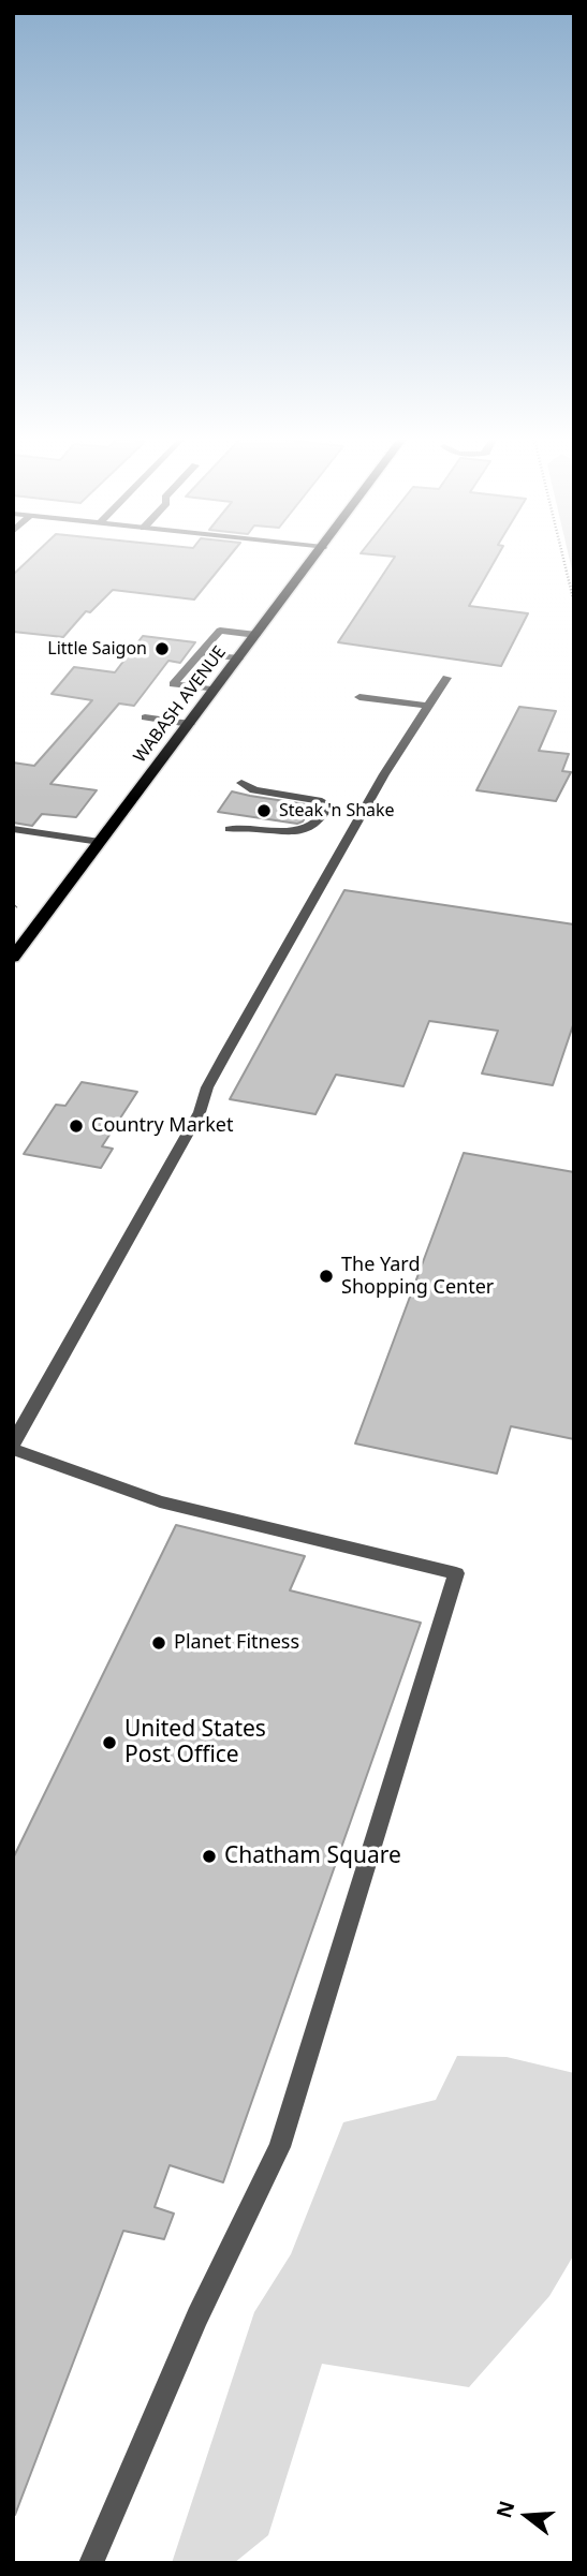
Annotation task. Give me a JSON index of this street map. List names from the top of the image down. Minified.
{"streets":{"main road":["WABASH AVENUE"]},"places":["Little Saigon","Steak 'n Shake","Country Market","The Yard Shopping Center","Planet Fitness","United States Post Office","Chatham Square"],"north":"left"}
